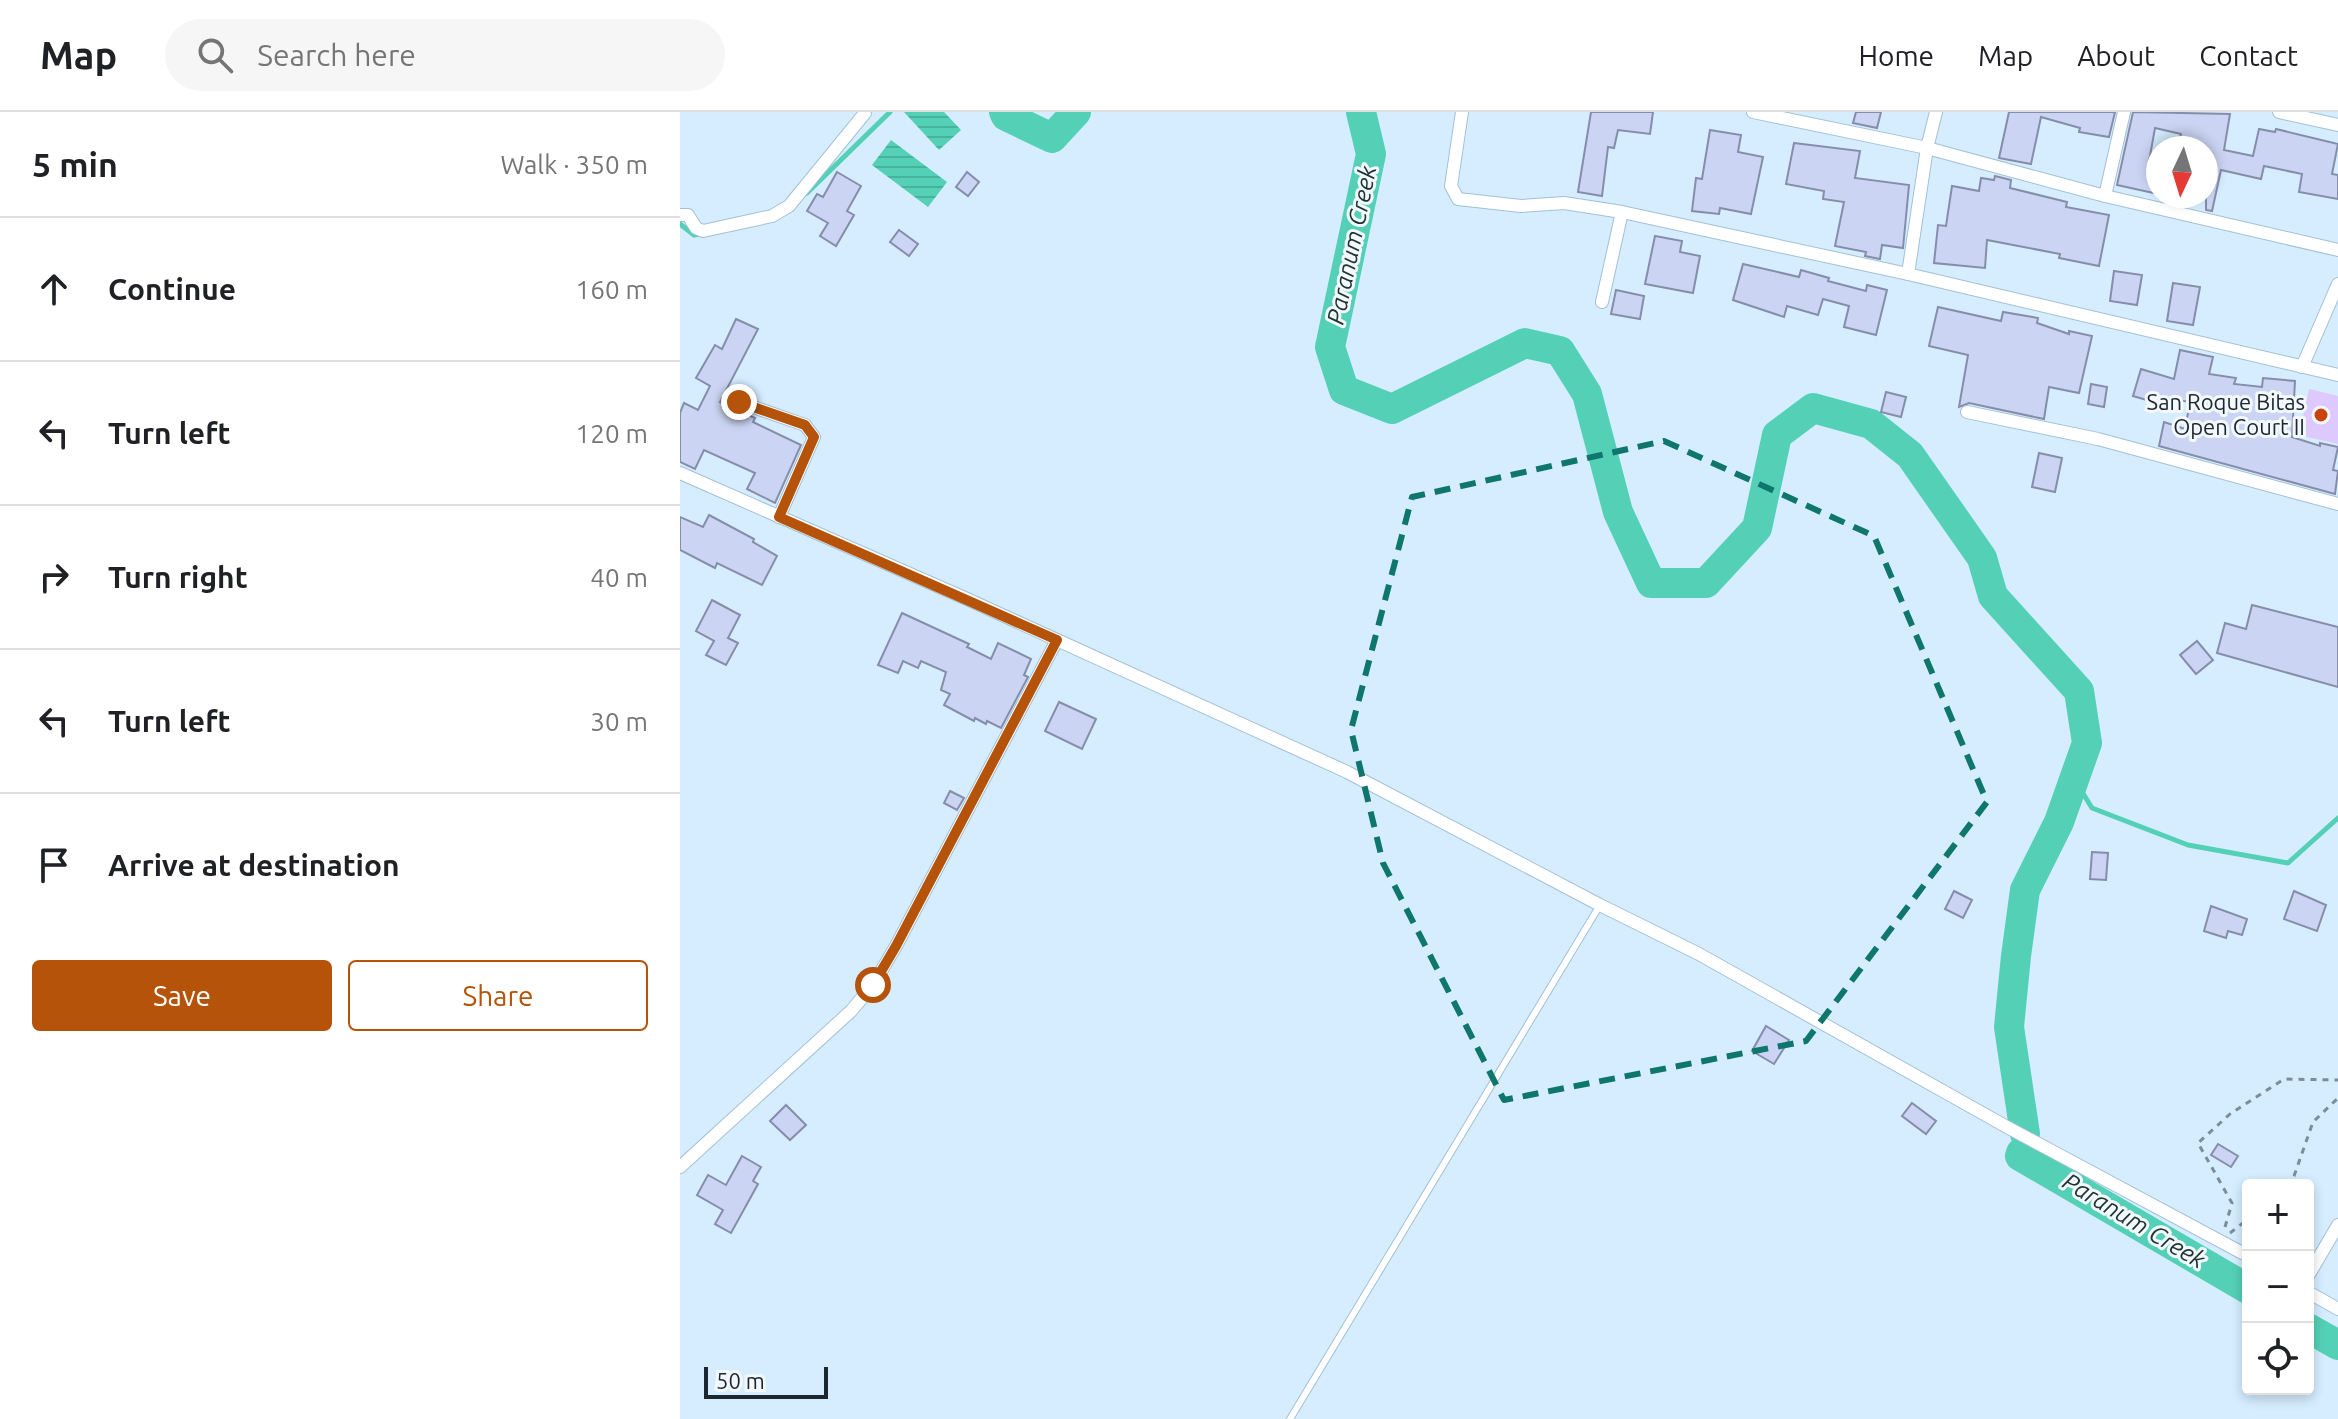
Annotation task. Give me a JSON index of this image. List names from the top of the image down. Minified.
{"water":["Paranum Creek"],"places":["San Roque Bitas Open Court II"],"scale_bar":"50 m","north":"bottom","page":{"header":"Map","search":"Search here","nav":["Home","Map","About","Contact"],"heading":["5 min","Walk · 350 m"],"list":[["Continue","160 m"],["Turn left","120 m"],["Turn right","40 m"],["Turn left","30 m"],"Arrive at destination"],"buttons":["Save","Share"],"map_buttons":["+","−"],"scale":"50 m"}}
